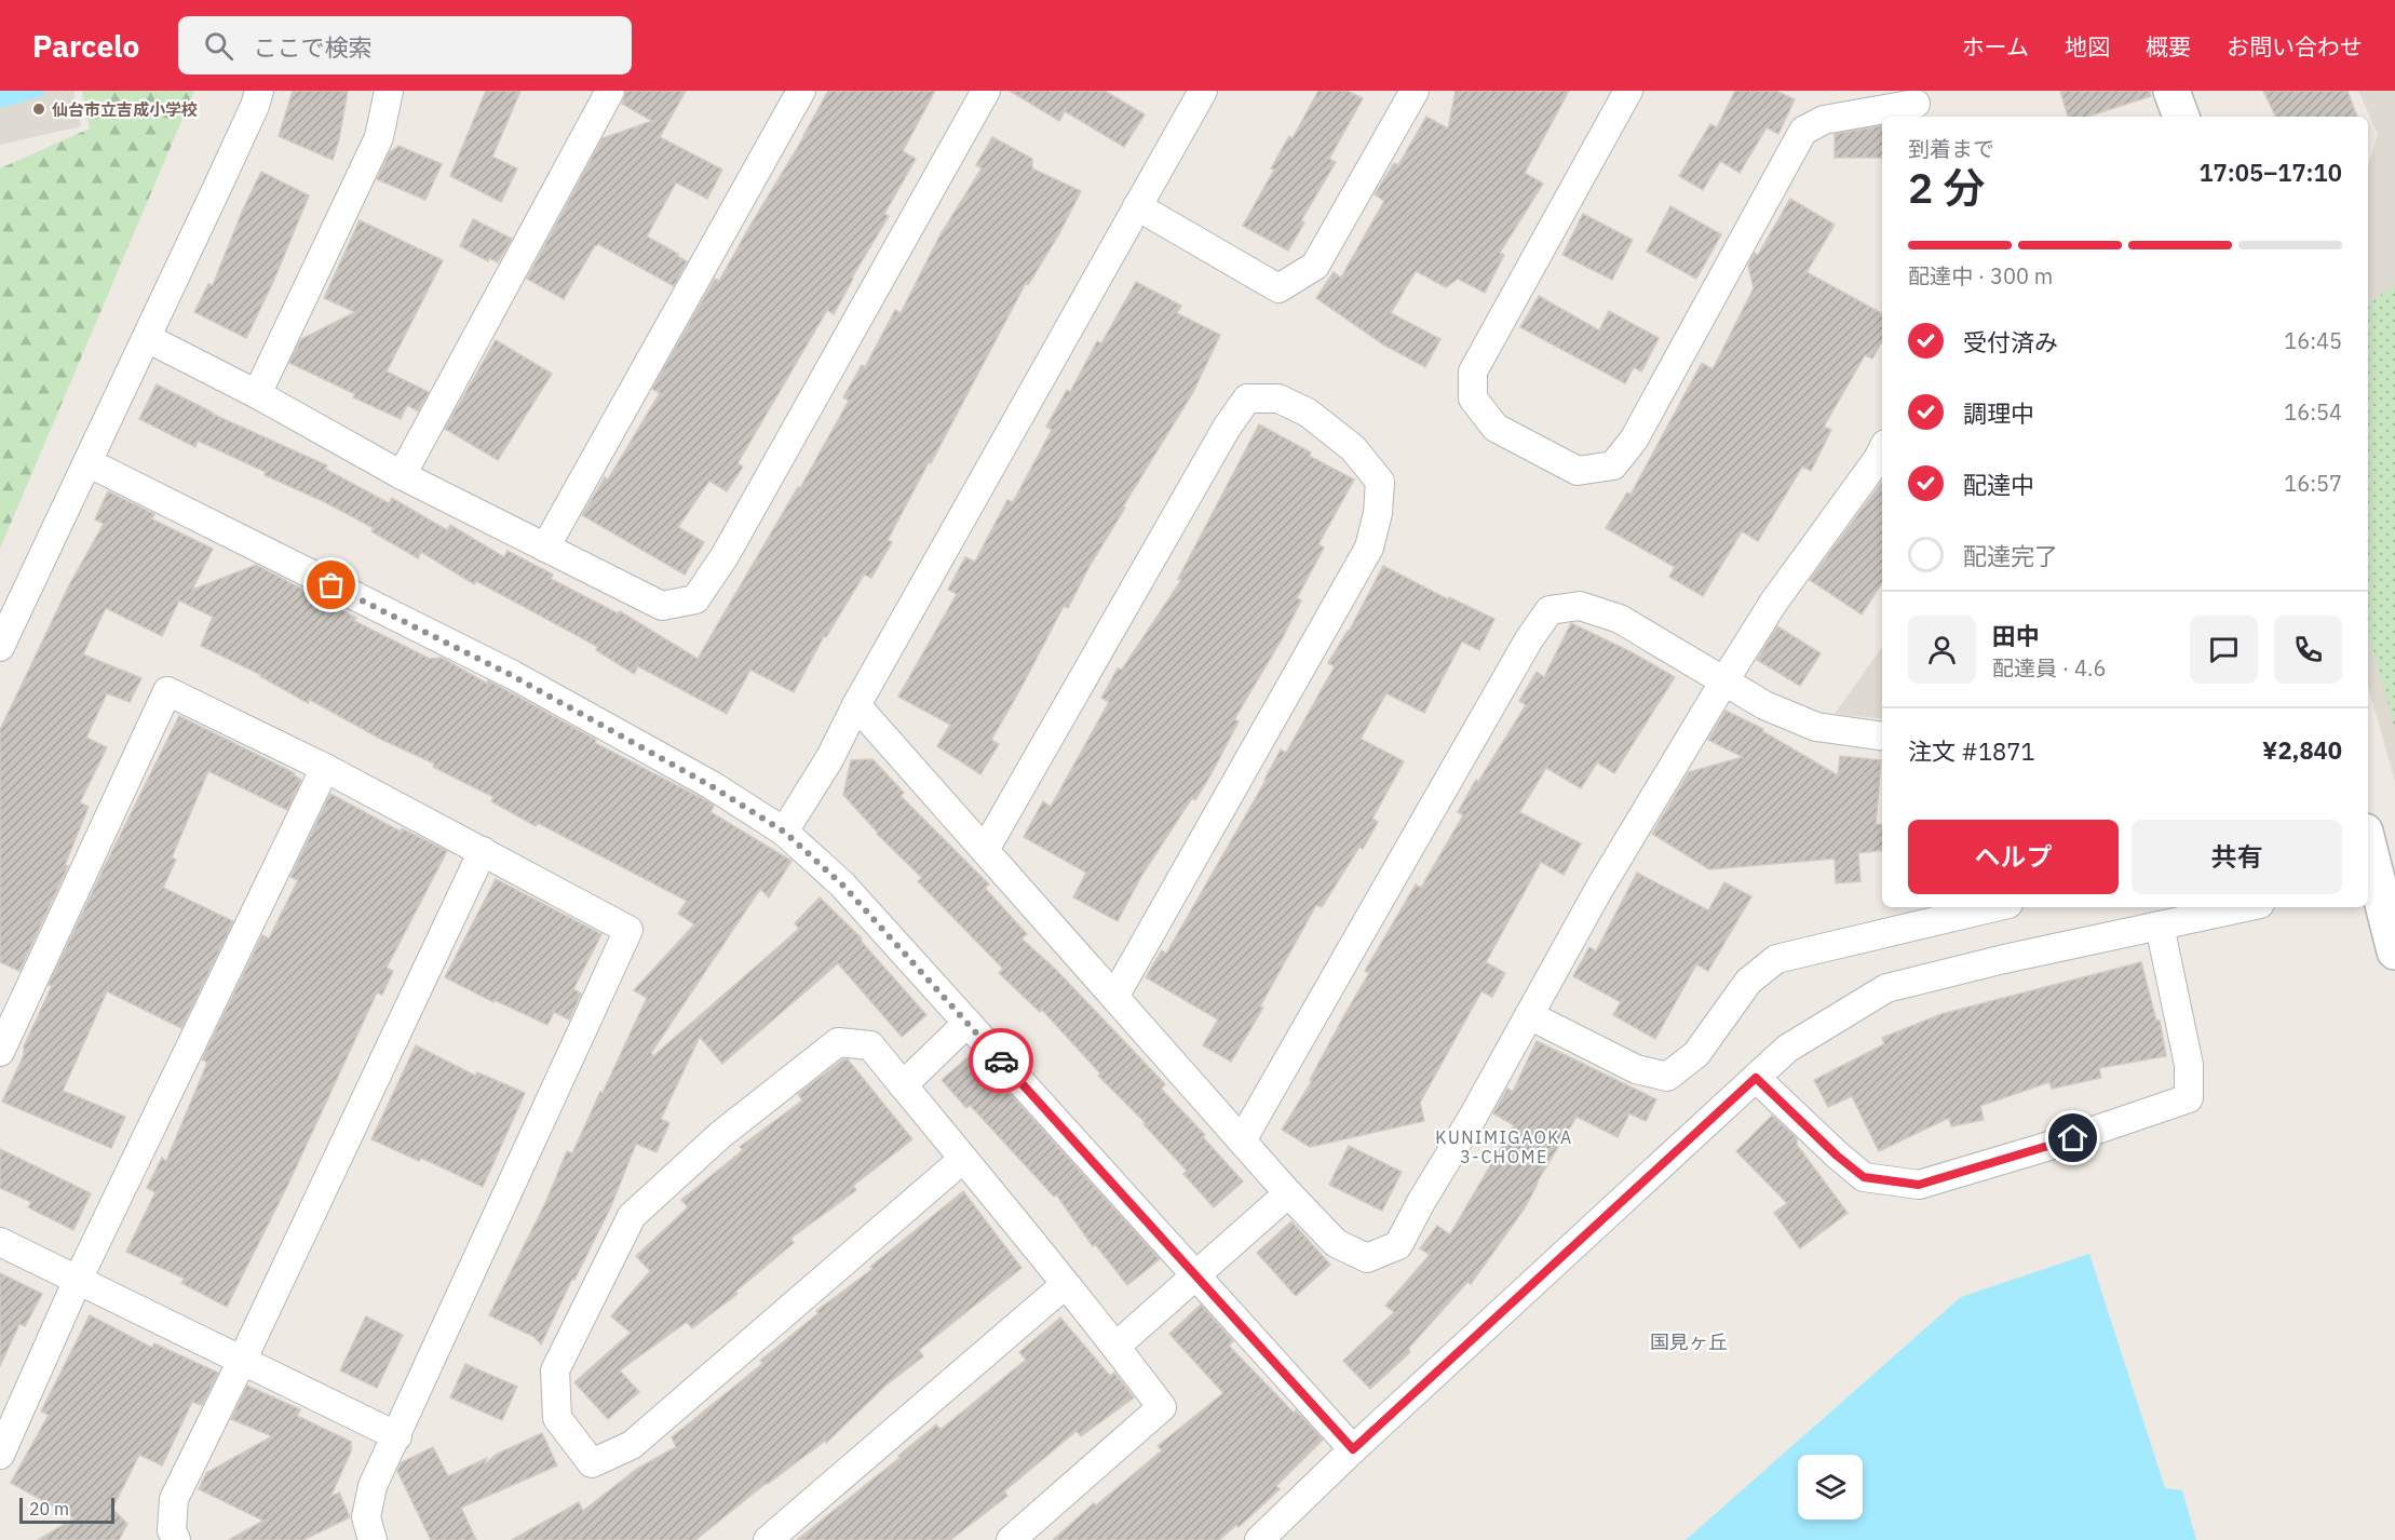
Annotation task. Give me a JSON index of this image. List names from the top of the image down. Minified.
{"districts":["KUNIMIGAOKA 3-CHOME","国見ヶ丘"],"places":["仙台市立吉成小学校"],"scale_bar":"20 m","page":{"header":"Parcelo","search":"ここで検索","nav":["ホーム","地図","概要","お問い合わせ"],"heading":["2 分","到着まで","17:05–17:10"],"panel":["田中","配達員 · 4.6","注文 #1871","¥2,840"],"bar":"配達中 · 300 m","list":[["受付済み","16:45"],["調理中","16:54"],["配達中","16:57"],"配達完了"],"buttons":["ヘルプ","共有"],"scale":"20 m"}}
